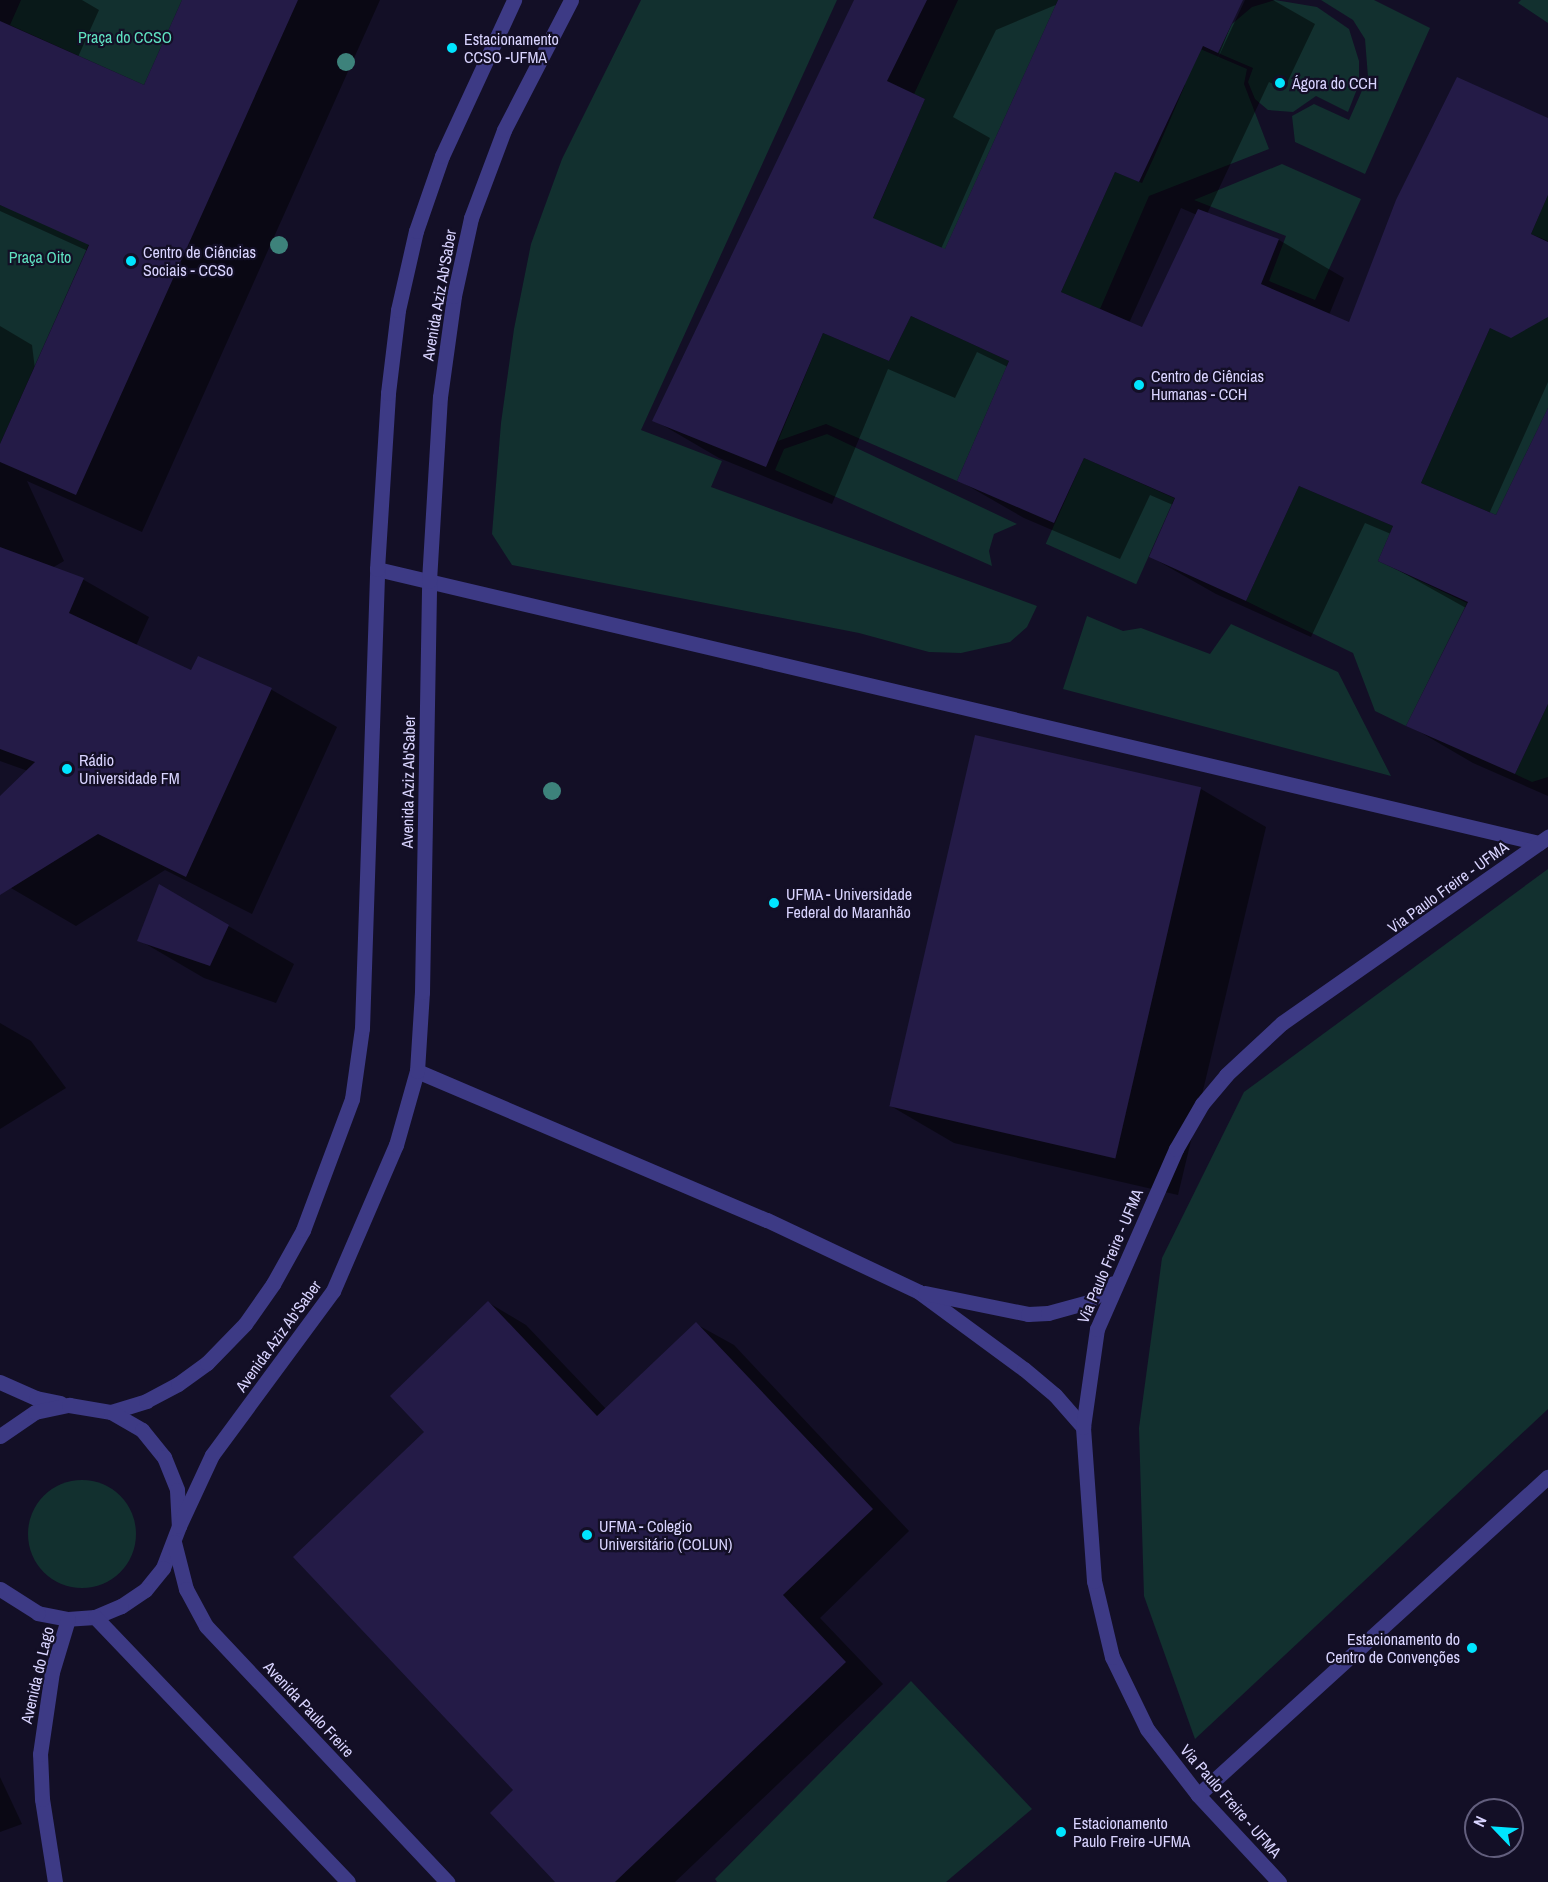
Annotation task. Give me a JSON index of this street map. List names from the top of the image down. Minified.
{"streets":{"street":["Avenida Aziz Ab'Saber","Via Paulo Freire - UFMA","Avenida do Lago","Avenida Paulo Freire"]},"parks":["Praça do CCSO","Praça Oito"],"places":["Estacionamento CCSO -UFMA","Ágora do CCH","Centro de Ciências Sociais - CCSo","Centro de Ciências Humanas - CCH","Rádio Universidade FM","UFMA - Universidade Federal do Maranhão","UFMA - Colegio Universitário (COLUN)","Estacionamento do Centro de Convenções","Estacionamento Paulo Freire -UFMA"],"north":"top left"}
